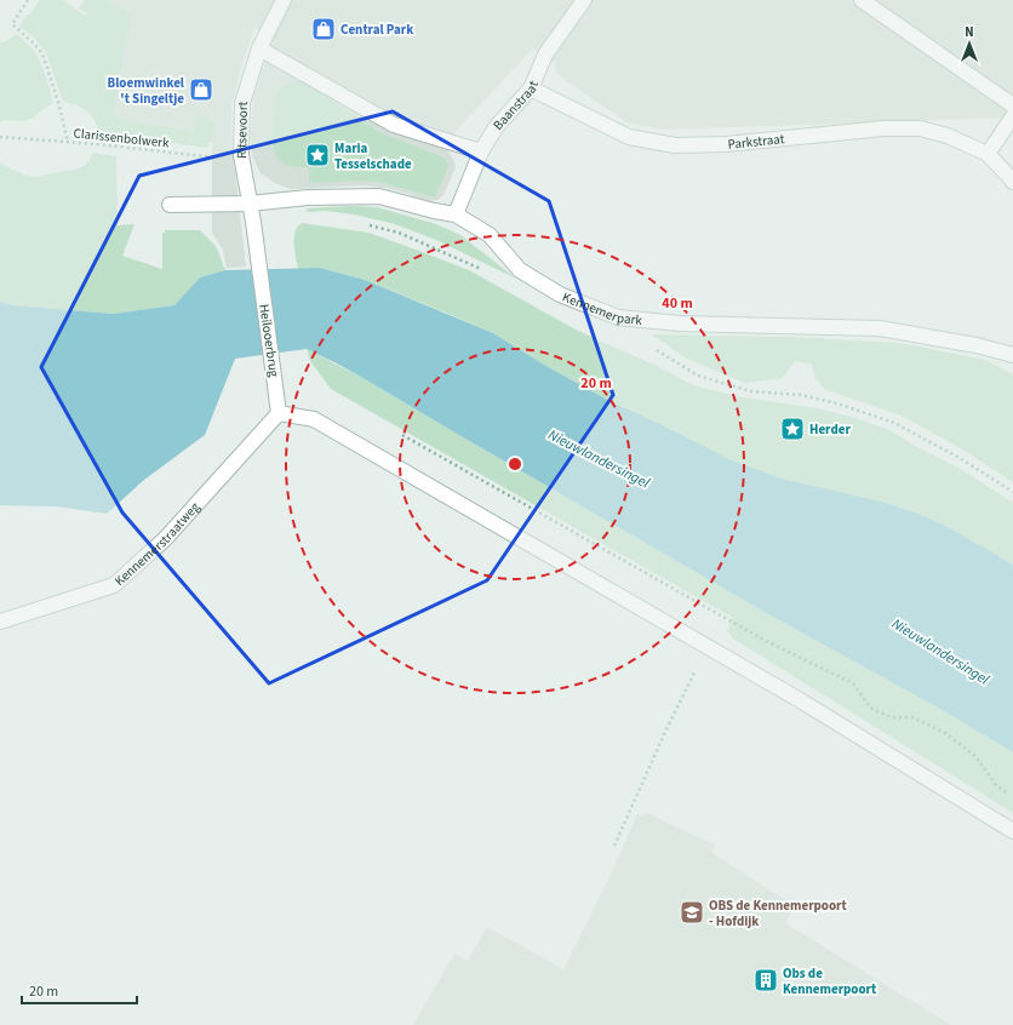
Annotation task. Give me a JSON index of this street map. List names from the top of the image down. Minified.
{"streets":{"street":["Baanstraat","Ritsevoort","Parkstraat","Kennemerpark","Heilooerbrug","Kennemerstraatweg"],"path":["Clarissenbolwerk"]},"crossings":[["Baanstraat","Parkstraat"],["Baanstraat","Kennemerpark"],["Ritsevoort","Clarissenbolwerk"],["Ritsevoort","Kennemerpark"],["Ritsevoort","Heilooerbrug"],["Heilooerbrug","Kennemerstraatweg"]],"water":["Nieuwlandersingel"],"places":{"shop":["Central Park","Bloemwinkel 't Singeltje"],"place":["Maria Tesselschade","Herder"],"school or university":["OBS de Kennemerpoort - Hofdijk"],"building":["Obs de Kennemerpoort"]},"scale_bar":"20 m","north":"top","rings":["40 m","20 m"]}
